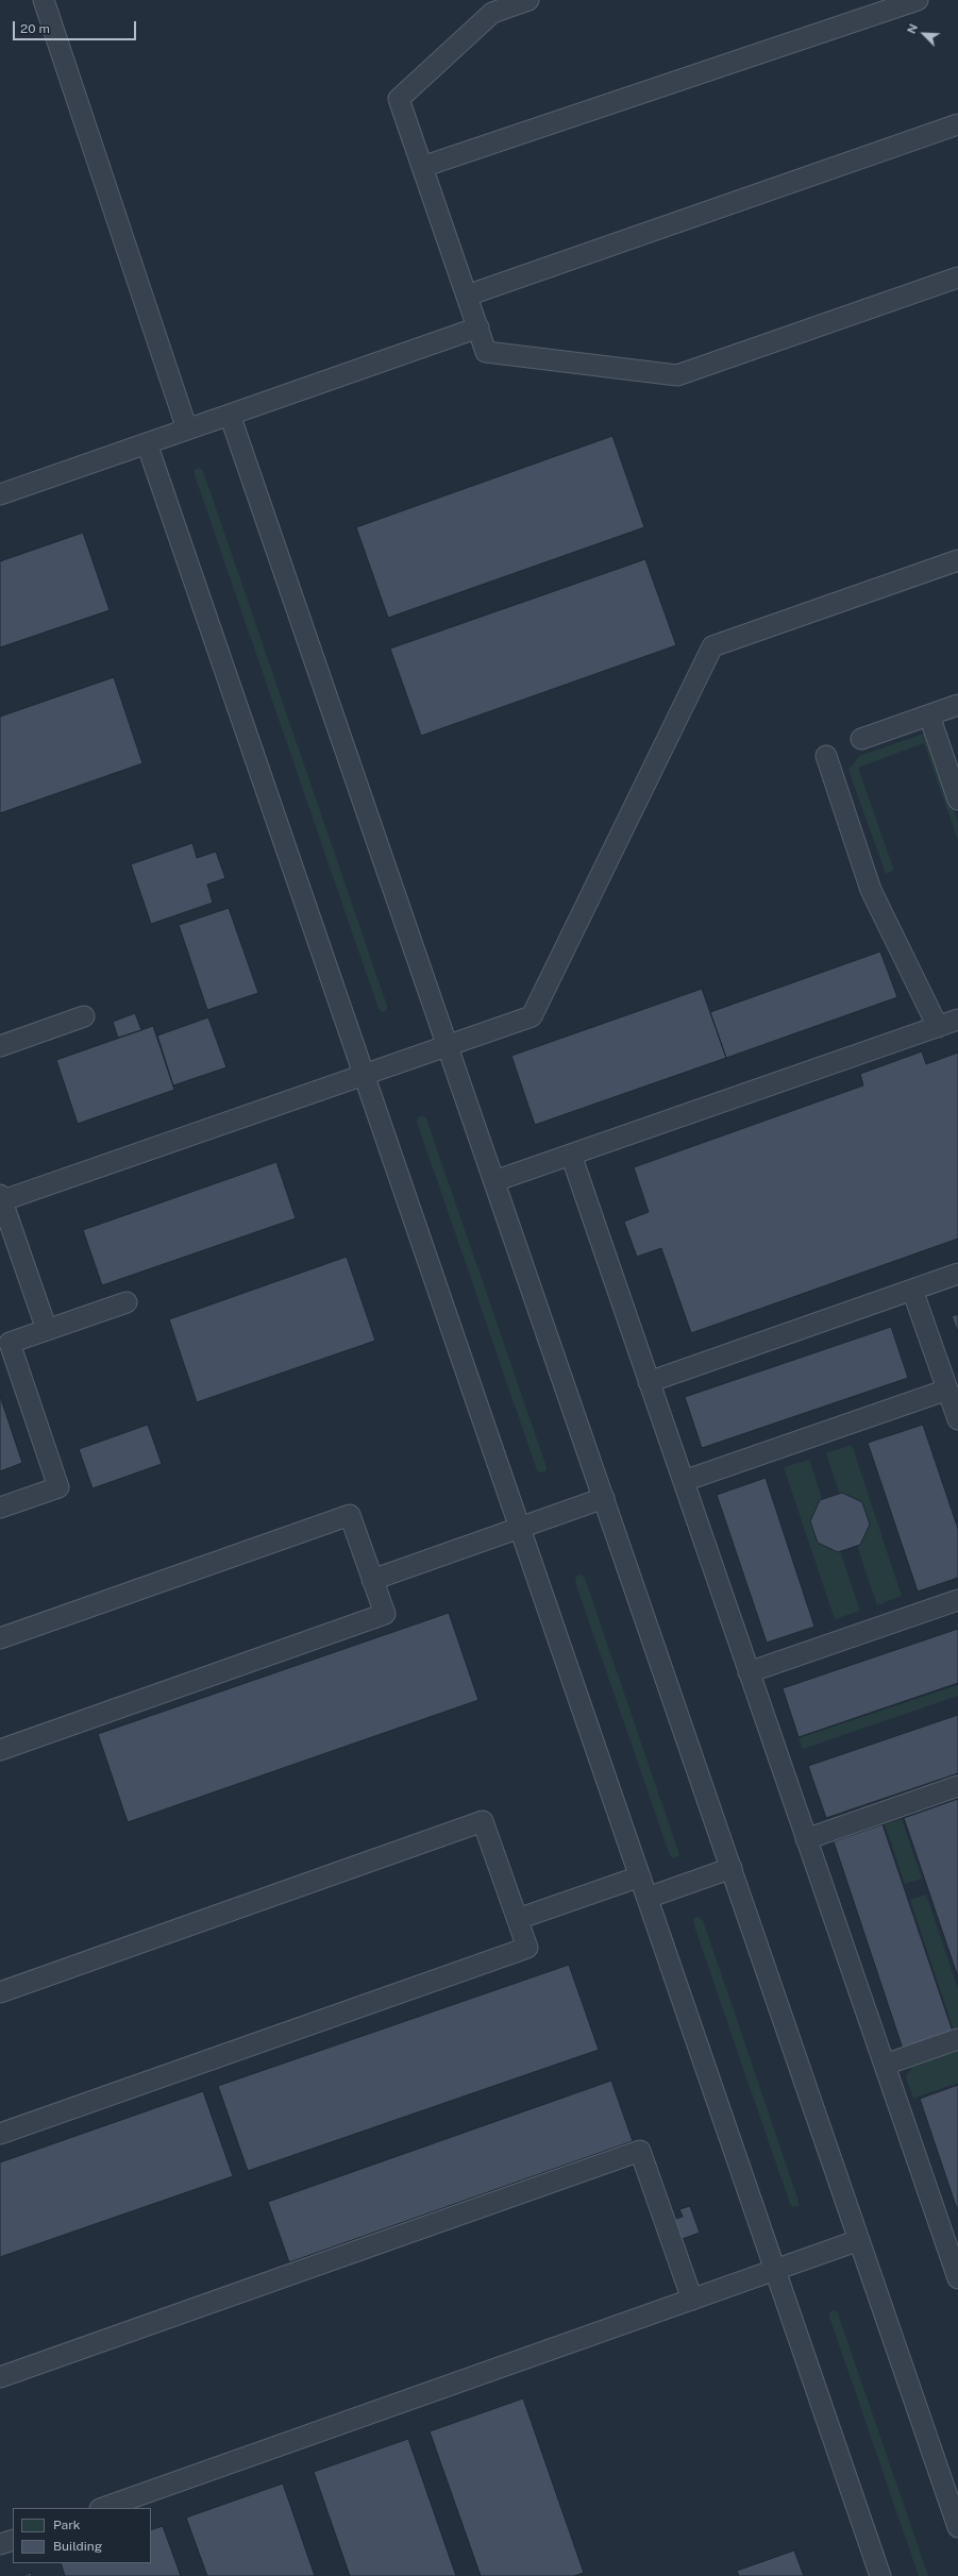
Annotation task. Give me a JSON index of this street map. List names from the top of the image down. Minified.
{"legend":["Park","Building"],"scale_bar":"20 m","north":"top left"}
